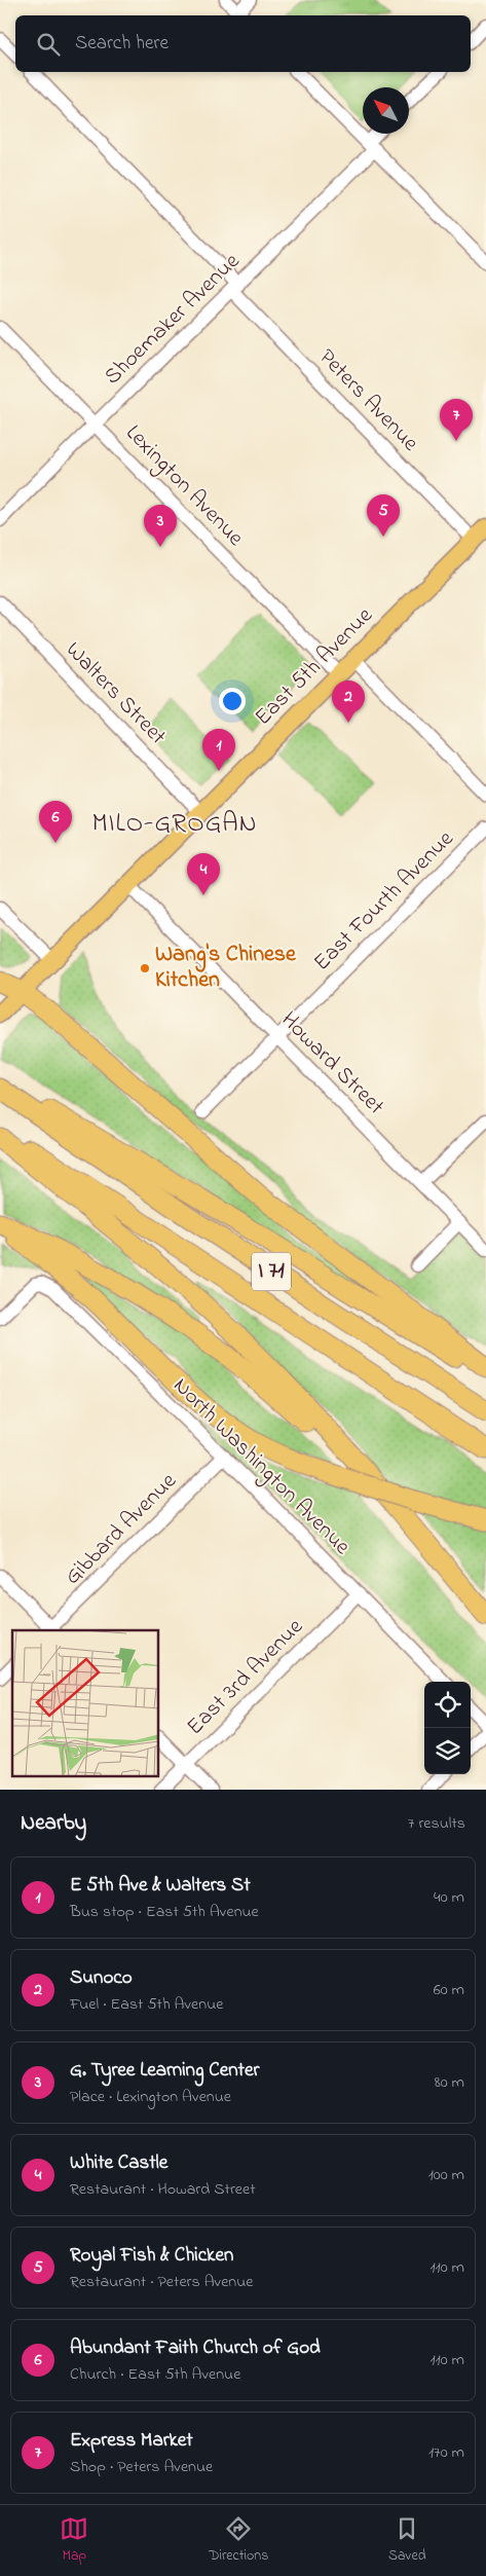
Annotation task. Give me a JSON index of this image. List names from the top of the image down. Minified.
{"streets":{"highway":["I 71"],"main road":["East 5th Avenue"],"street":["Shoemaker Avenue","Peters Avenue","Lexington Avenue","Walters Street","East Fourth Avenue","Howard Street","North Washington Avenue","Gibbard Avenue","East 3rd Avenue"]},"crossings":[["Shoemaker Avenue","Peters Avenue"],["Shoemaker Avenue","Lexington Avenue"],["Peters Avenue","East 5th Avenue"],["Lexington Avenue","East 5th Avenue"],["East 5th Avenue","Walters Street"],["East 5th Avenue","Howard Street"],["East Fourth Avenue","Howard Street"],["North Washington Avenue","Gibbard Avenue"],["North Washington Avenue","East 3rd Avenue"]],"districts":["MILO-GROGAN"],"places":["Wang's Chinese Kitchen"],"north":"top left","page":{"search":"Search here","pins":["7","5","3","2","1","6","4"],"heading":["Nearby","7 results"],"list":[{"mark":"1","name":"E 5th Ave & Walters St","note":"Bus stop · East 5th Avenue","value":"40 m"},{"mark":"2","name":"Sunoco","note":"Fuel · East 5th Avenue","value":"60 m"},{"mark":"3","name":"G. Tyree Learning Center","note":"Place · Lexington Avenue","value":"80 m"},{"mark":"4","name":"White Castle","note":"Restaurant · Howard Street","value":"100 m"},{"mark":"5","name":"Royal Fish & Chicken","note":"Restaurant · Peters Avenue","value":"110 m"},{"mark":"6","name":"Abundant Faith Church of God","note":"Church · East 5th Avenue","value":"110 m"},{"mark":"7","name":"Express Market","note":"Shop · Peters Avenue","value":"170 m"}],"nav":["Map","Directions","Saved"]}}
